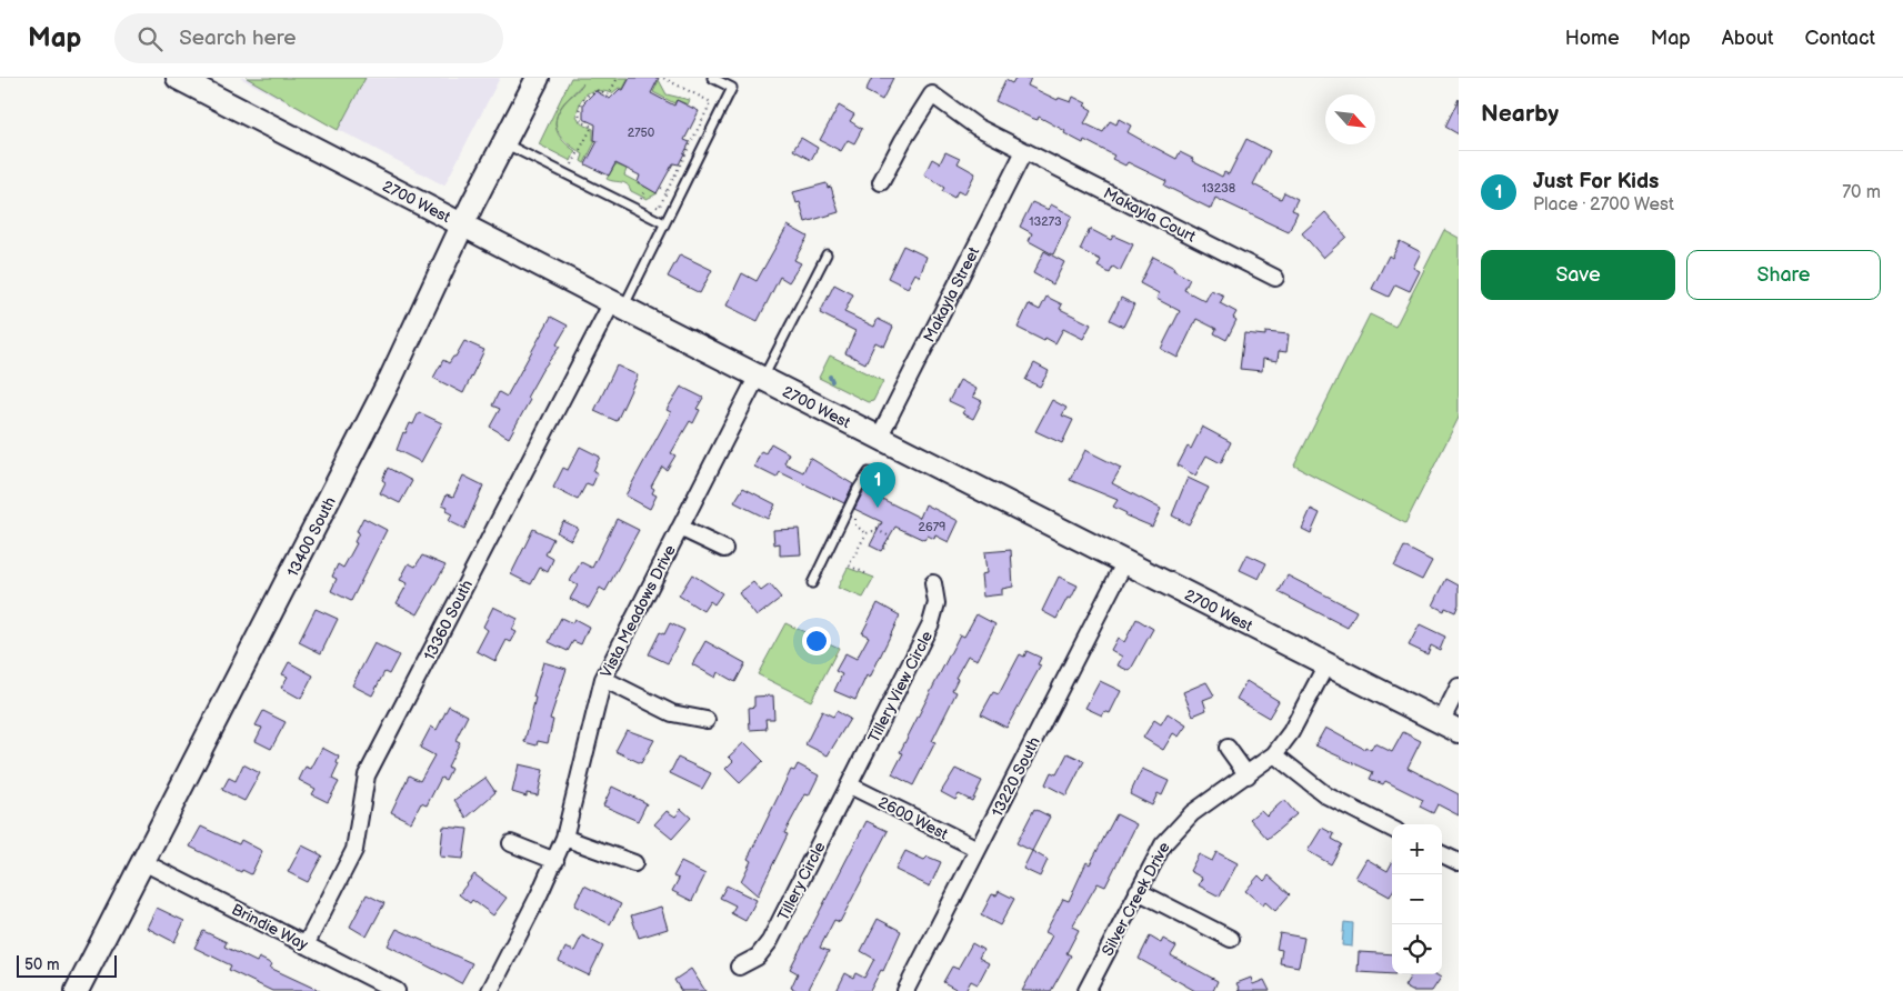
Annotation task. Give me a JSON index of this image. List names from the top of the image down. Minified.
{"streets":{"main road":["2700 West","13400 South"],"street":["Makayla Court","Makayla Street","Vista Meadows Drive","13360 South","Tillery View Circle","13220 South","2600 West","Tillery Circle","Silver Creek Drive","Brindie Way"]},"crossings":[["2700 West","Makayla Street"],["2700 West","13400 South"],["2700 West","Vista Meadows Drive"],["2700 West","13360 South"],["2700 West","13220 South"],["2700 West","Silver Creek Drive"],["Makayla Court","Makayla Street"],["13400 South","Brindie Way"],["13360 South","Brindie Way"],["Tillery View Circle","2600 West"],["Tillery View Circle","Tillery Circle"],["13220 South","2600 West"],["2600 West","Tillery Circle"]],"house_numbers":["2750","13238","13273","2679"],"scale_bar":"50 m","north":"bottom right","page":{"header":"Map","search":"Search here","nav":["Home","Map","About","Contact"],"heading":"Nearby","list":[{"mark":"1","name":"Just For Kids","note":"Place · 2700 West","value":"70 m"}],"buttons":["Save","Share"],"pins":"1","map_buttons":["+","−"],"scale":"50 m"}}
